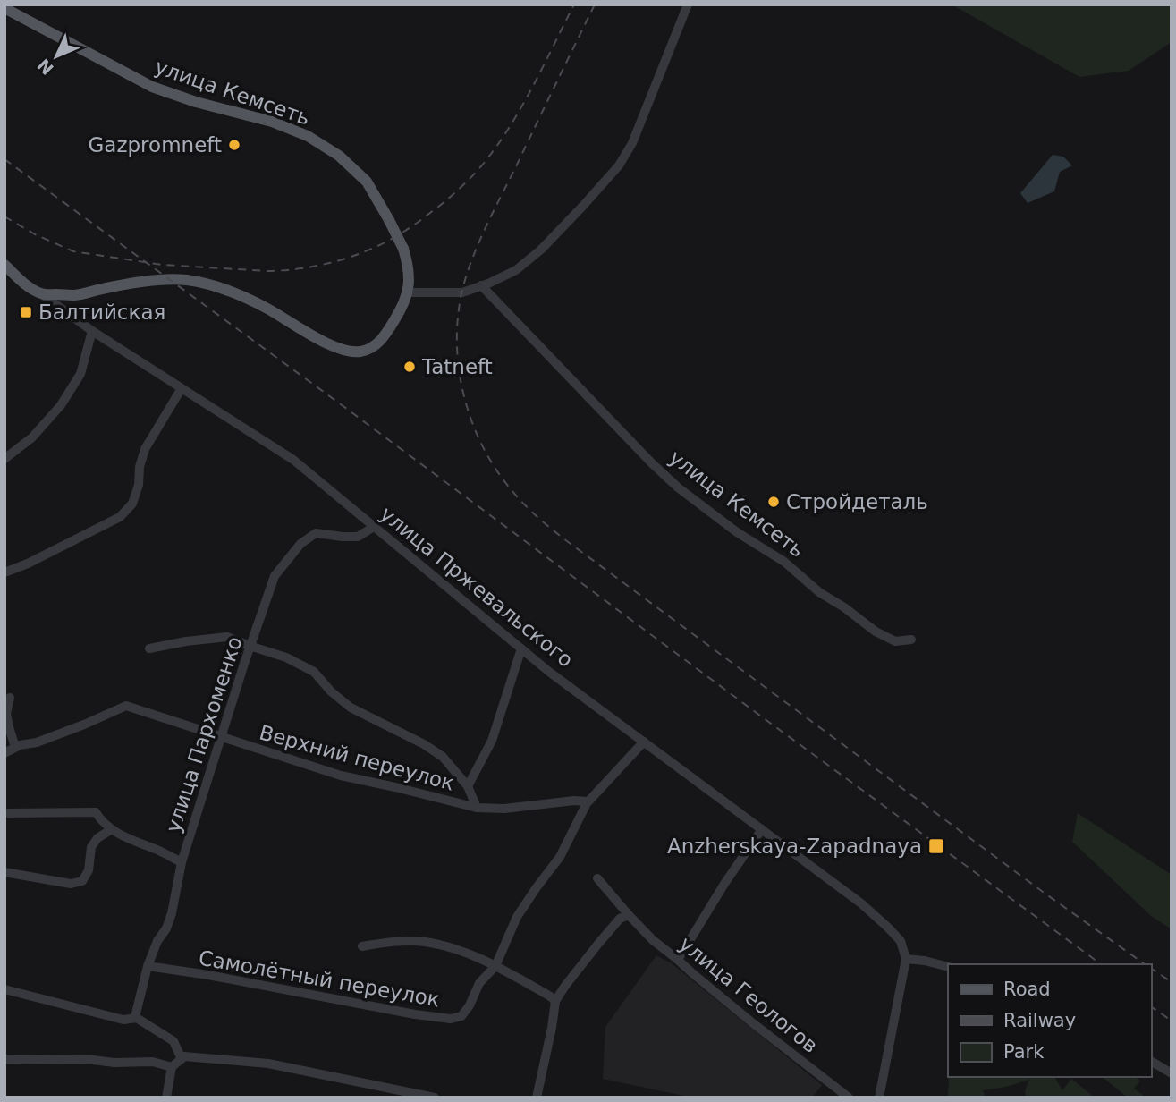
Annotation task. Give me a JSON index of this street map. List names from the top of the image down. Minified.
{"streets":{"main road":["улица Кемсеть","улица Пржевальского"],"street":["улица Пархоменко","Верхний переулок","Самолётный переулок","улица Геологов"]},"crossings":[["улица Кемсеть","улица Пржевальского"],["улица Пржевальского","улица Пархоменко"],["улица Пржевальского","Самолётный переулок"],["улица Пархоменко","Верхний переулок"],["улица Пархоменко","Самолётный переулок"]],"places":{"other":["Gazpromneft","Tatneft","Стройдеталь"],"transit":["Балтийская","Anzherskaya-Zapadnaya"]},"legend":["Road","Railway","Park"],"north":"bottom left"}
